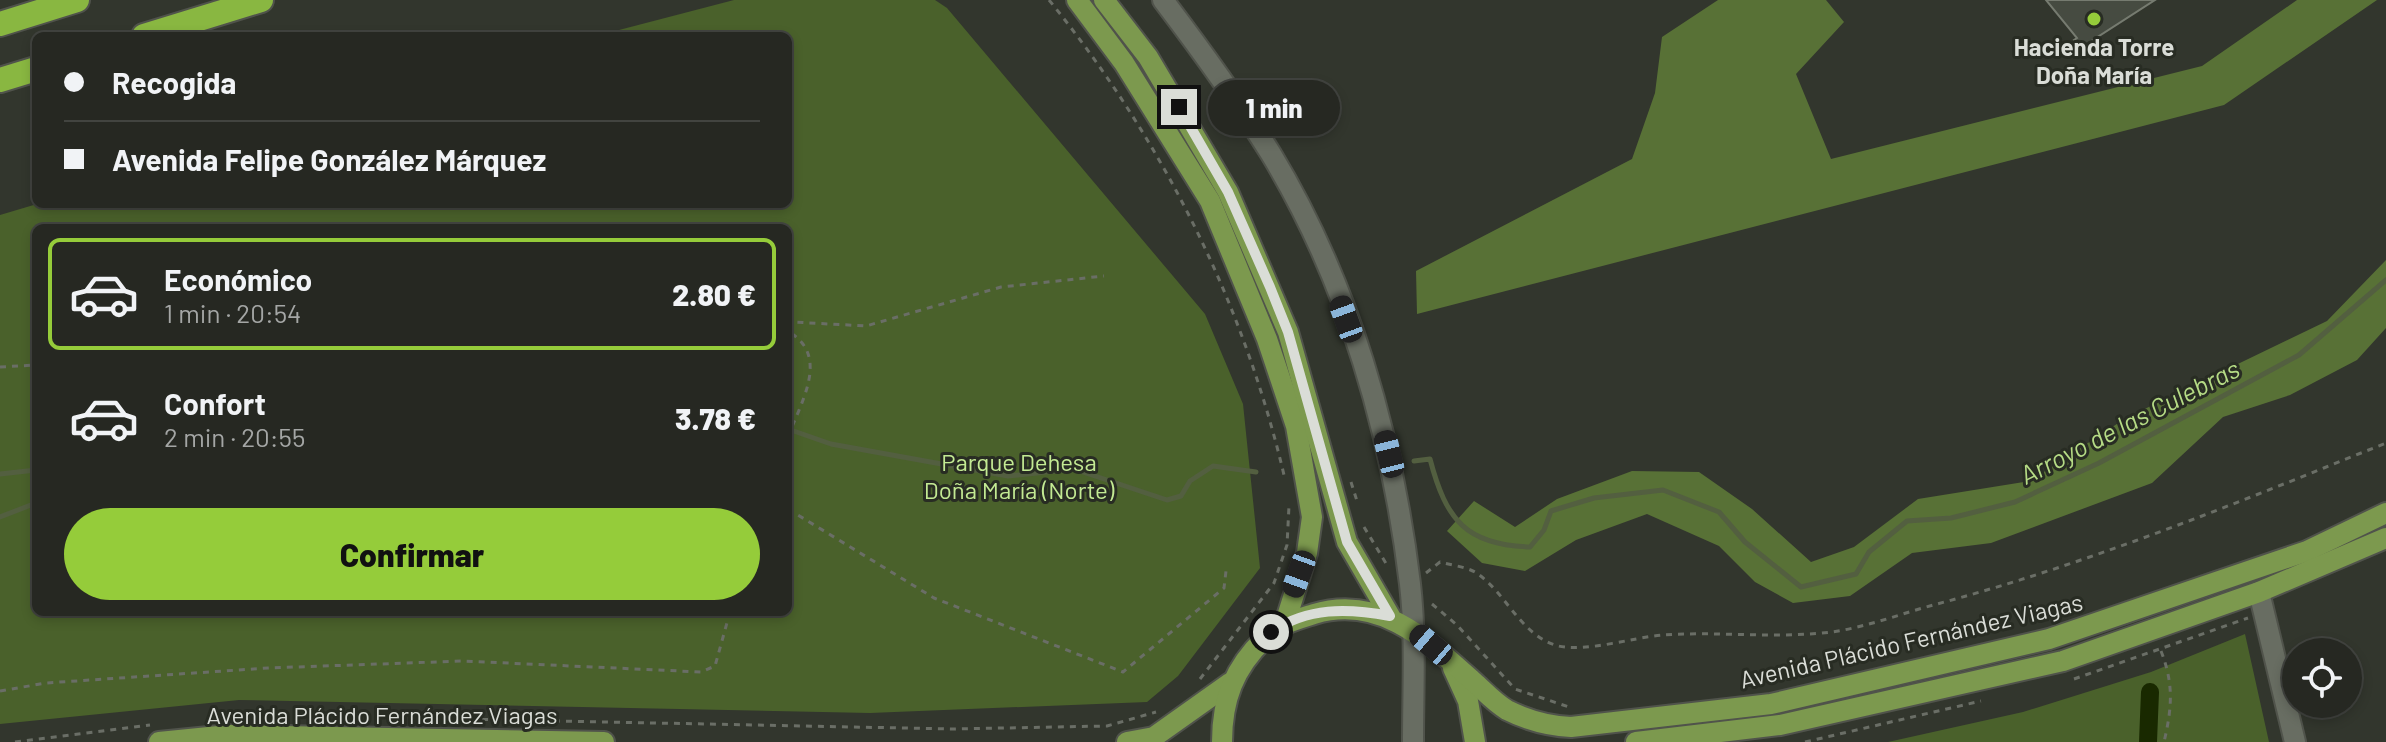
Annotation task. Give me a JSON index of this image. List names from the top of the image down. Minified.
{"streets":{"main road":["Avenida Plácido Fernández Viagas"]},"water":["Arroyo de las Culebras"],"parks":["Parque Dehesa Doña María (Norte)"],"places":["Hacienda Torre Doña María"],"page":{"banner":["Recogida","Avenida Felipe González Márquez"],"bubble":"1 min","list":[{"name":"Económico","note":"1 min · 20:54","value":"2.80 €"},{"name":"Confort","note":"2 min · 20:55","value":"3.78 €"}],"buttons":"Confirmar"}}
